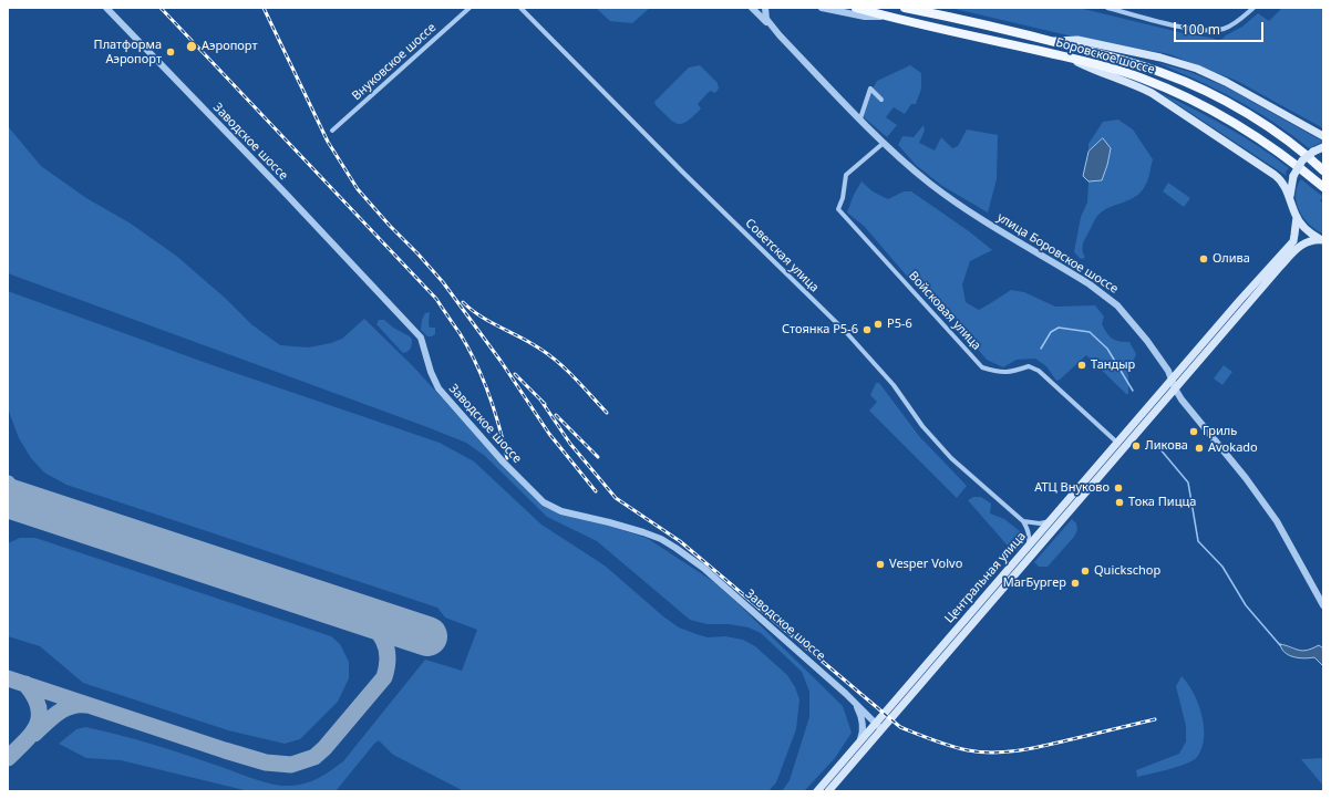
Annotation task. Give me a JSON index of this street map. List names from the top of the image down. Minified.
{"streets":{"main road":["Боровское шоссе","Центральная улица"],"street":["Внуковское шоссе","Заводское шоссе","улица Боровское шоссе","Советская улица","Войсковая улица"]},"crossings":[["Заводское шоссе","Центральная улица"],["улица Боровское шоссе","Войсковая улица"],["улица Боровское шоссе","Центральная улица"],["Войсковая улица","Центральная улица"]],"places":["Аэропорт","Платформа Аэропорт","Олива","Р5-6","Стоянка Р5-6","Тандыр","Гриль","Ликова","Avokado","АТЦ Внуково","Тока Пицца","Vesper Volvo","Quickschop","МагБургер"],"scale_bar":"100 m"}
